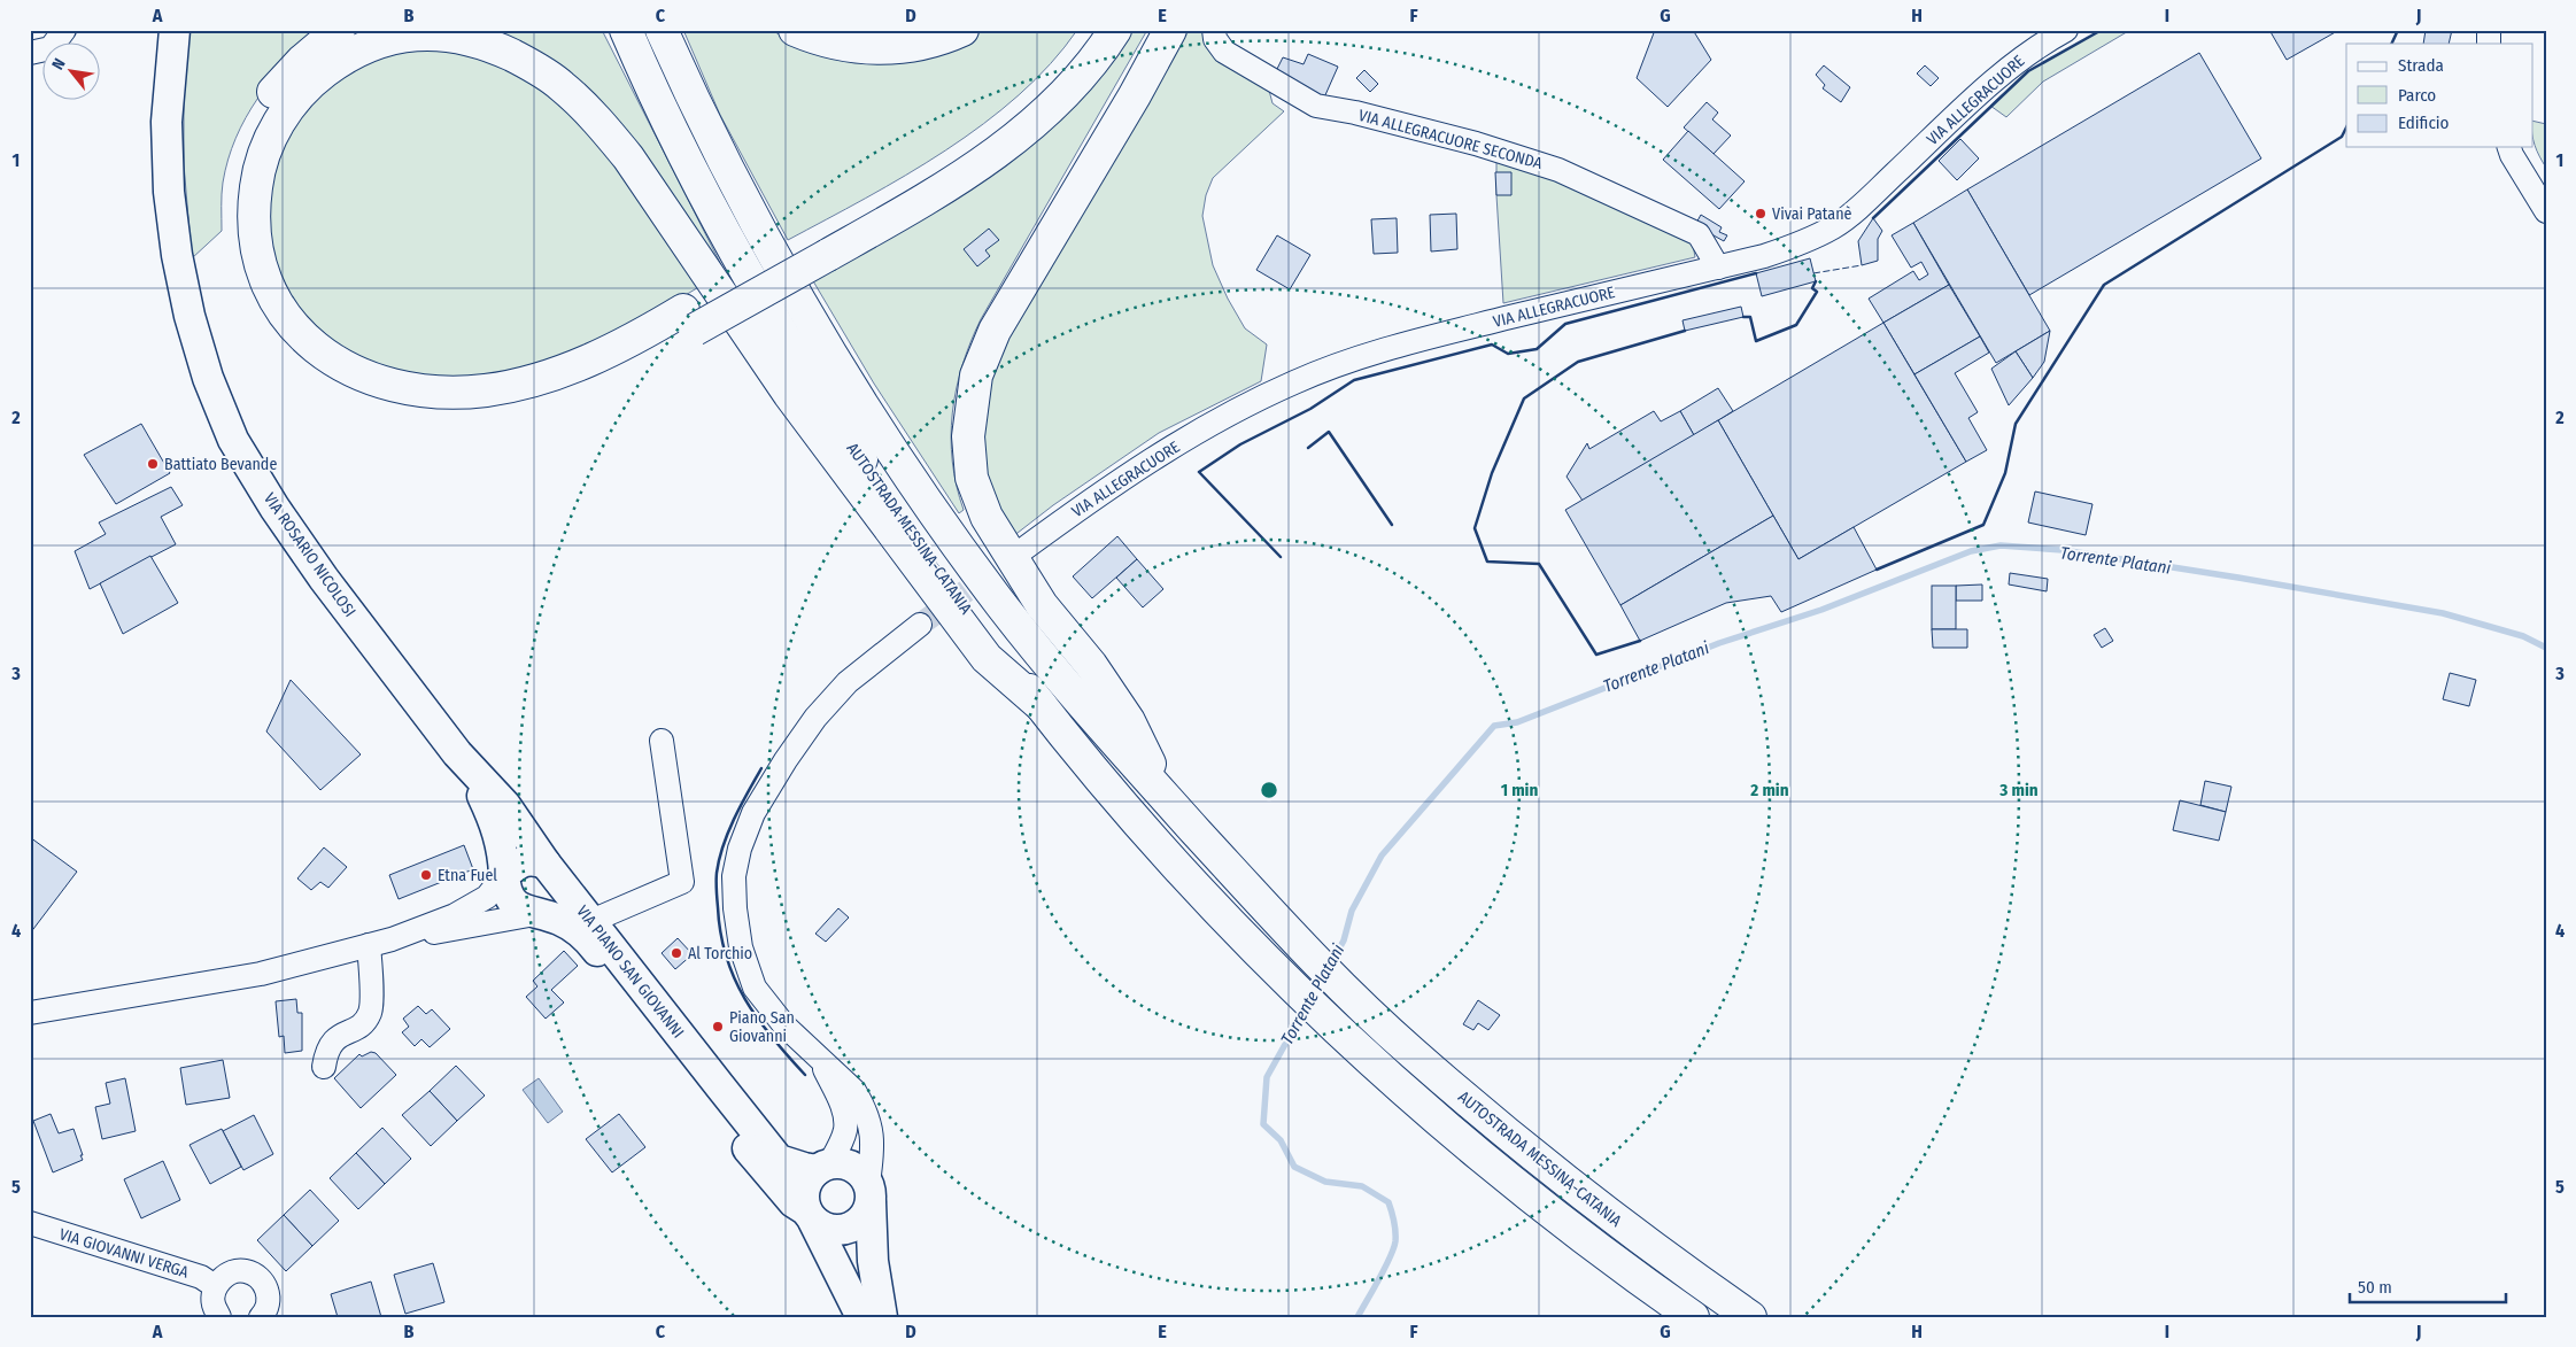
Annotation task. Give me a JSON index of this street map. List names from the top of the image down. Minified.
{"streets":{"highway":["AUTOSTRADA MESSINA-CATANIA"],"main road":["VIA ROSARIO NICOLOSI","VIA PIANO SAN GIOVANNI"],"street":["VIA ALLEGRACUORE","VIA ALLEGRACUORE SECONDA","VIA GIOVANNI VERGA"]},"crossings":[["VIA ALLEGRACUORE","VIA ALLEGRACUORE SECONDA"],["VIA ROSARIO NICOLOSI","VIA PIANO SAN GIOVANNI"]],"water":["Torrente Platani"],"places":["Vivai Patanè","Battiato Bevande","Etna Fuel","Al Torchio","Piano San Giovanni"],"legend":["Strada","Parco","Edificio"],"scale_bar":"50 m","north":"top left","grid":{"columns":["A","B","C","D","E","F","G","H","I","J"],"rows":["1","2","3","4","5"]},"rings":["1 min","2 min","3 min"]}
